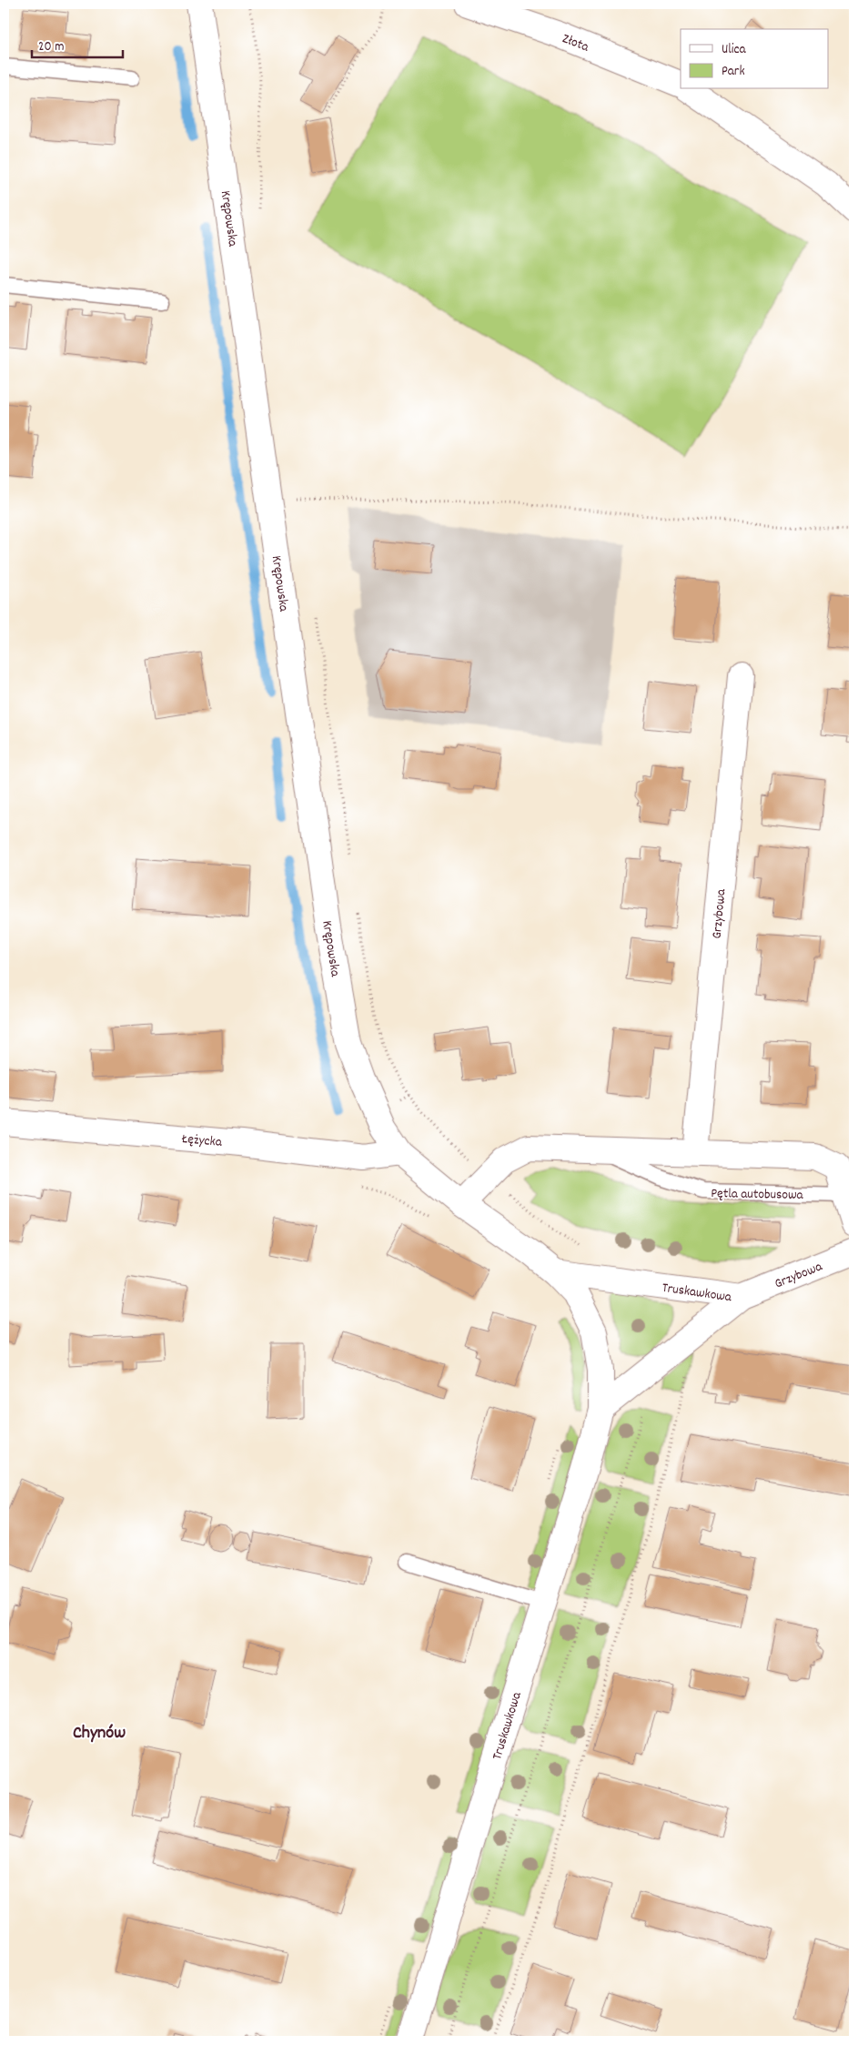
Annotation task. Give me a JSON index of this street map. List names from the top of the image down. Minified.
{"streets":{"street":["Złota","Krępowska","Grzybowa","Łężycka","Truskawkowa"],"lane":["Pętla autobusowa"]},"crossings":[["Krępowska","Łężycka"],["Krępowska","Truskawkowa"],["Grzybowa","Truskawkowa"]],"districts":["Chynów"],"legend":["Ulica","Park"],"scale_bar":"20 m"}
